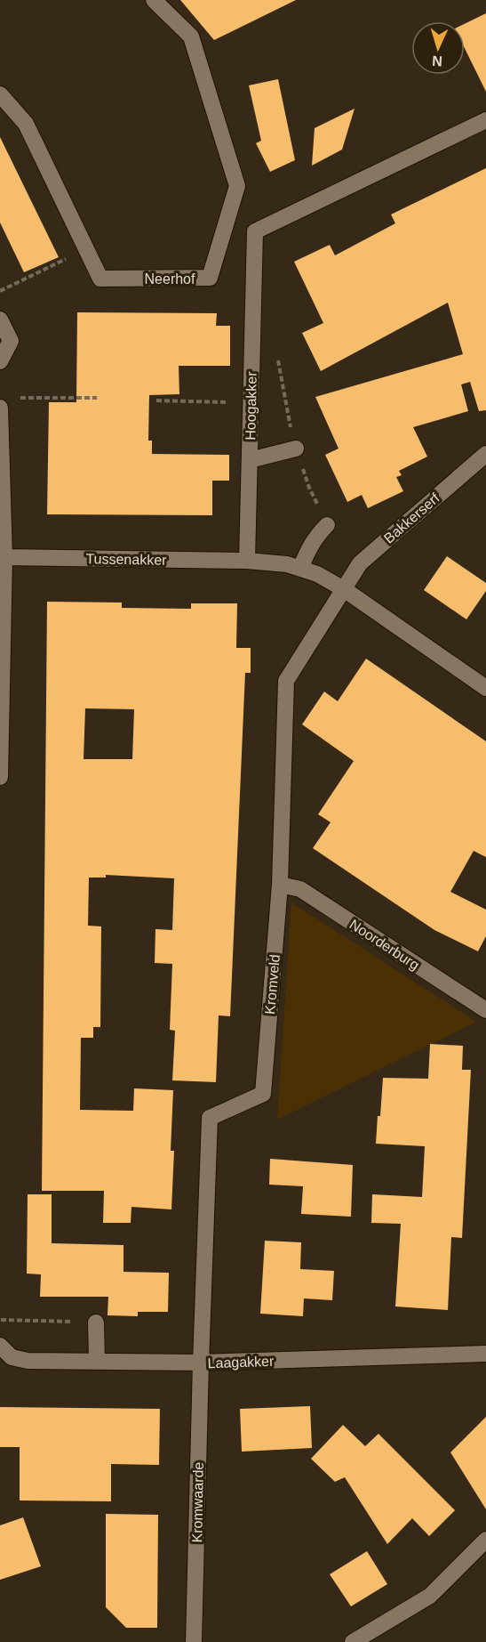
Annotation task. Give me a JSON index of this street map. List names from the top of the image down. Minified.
{"streets":{"street":["Neerhof","Hoogakker","Bakkerserf","Tussenakker","Noorderburg","Kromveld","Laagakker","Kromwaarde"]},"crossings":[["Hoogakker","Tussenakker"],["Bakkerserf","Kromveld"],["Noorderburg","Kromveld"],["Kromveld","Laagakker"],["Kromveld","Kromwaarde"],["Laagakker","Kromwaarde"]],"north":"bottom"}
